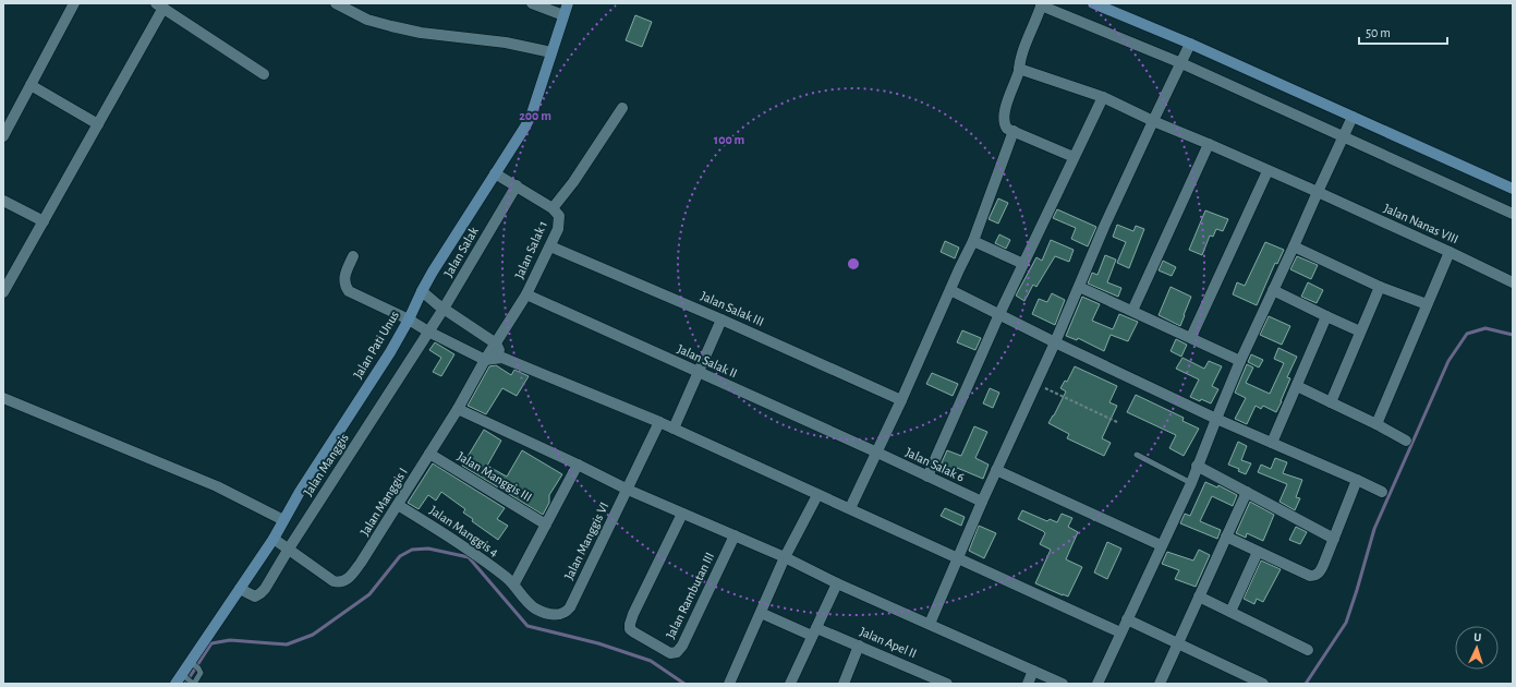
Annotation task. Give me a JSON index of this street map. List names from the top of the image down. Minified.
{"streets":{"main road":["Jalan Pati Unus"],"street":["Jalan Nanas VIII","Jalan Salak 1","Jalan Salak","Jalan Salak III","Jalan Salak II","Jalan Manggis","Jalan Salak 6","Jalan Manggis III","Jalan Manggis I","Jalan Manggis 4","Jalan Manggis VI","Jalan Rambutan III","Jalan Apel II"]},"crossings":[["Jalan Salak 1","Jalan Salak"],["Jalan Salak 1","Jalan Salak III"],["Jalan Salak 1","Jalan Pati Unus"],["Jalan Salak 1","Jalan Salak II"],["Jalan Salak 1","Jalan Manggis I"],["Jalan Salak","Jalan Pati Unus"],["Jalan Salak","Jalan Manggis"],["Jalan Pati Unus","Jalan Manggis"],["Jalan Pati Unus","Jalan Manggis I"],["Jalan Salak II","Jalan Salak 6"],["Jalan Manggis","Jalan Manggis I"],["Jalan Manggis III","Jalan Manggis I"],["Jalan Manggis I","Jalan Manggis 4"],["Jalan Manggis 4","Jalan Manggis VI"]],"scale_bar":"50 m","north":"top","rings":["200 m","100 m"]}
